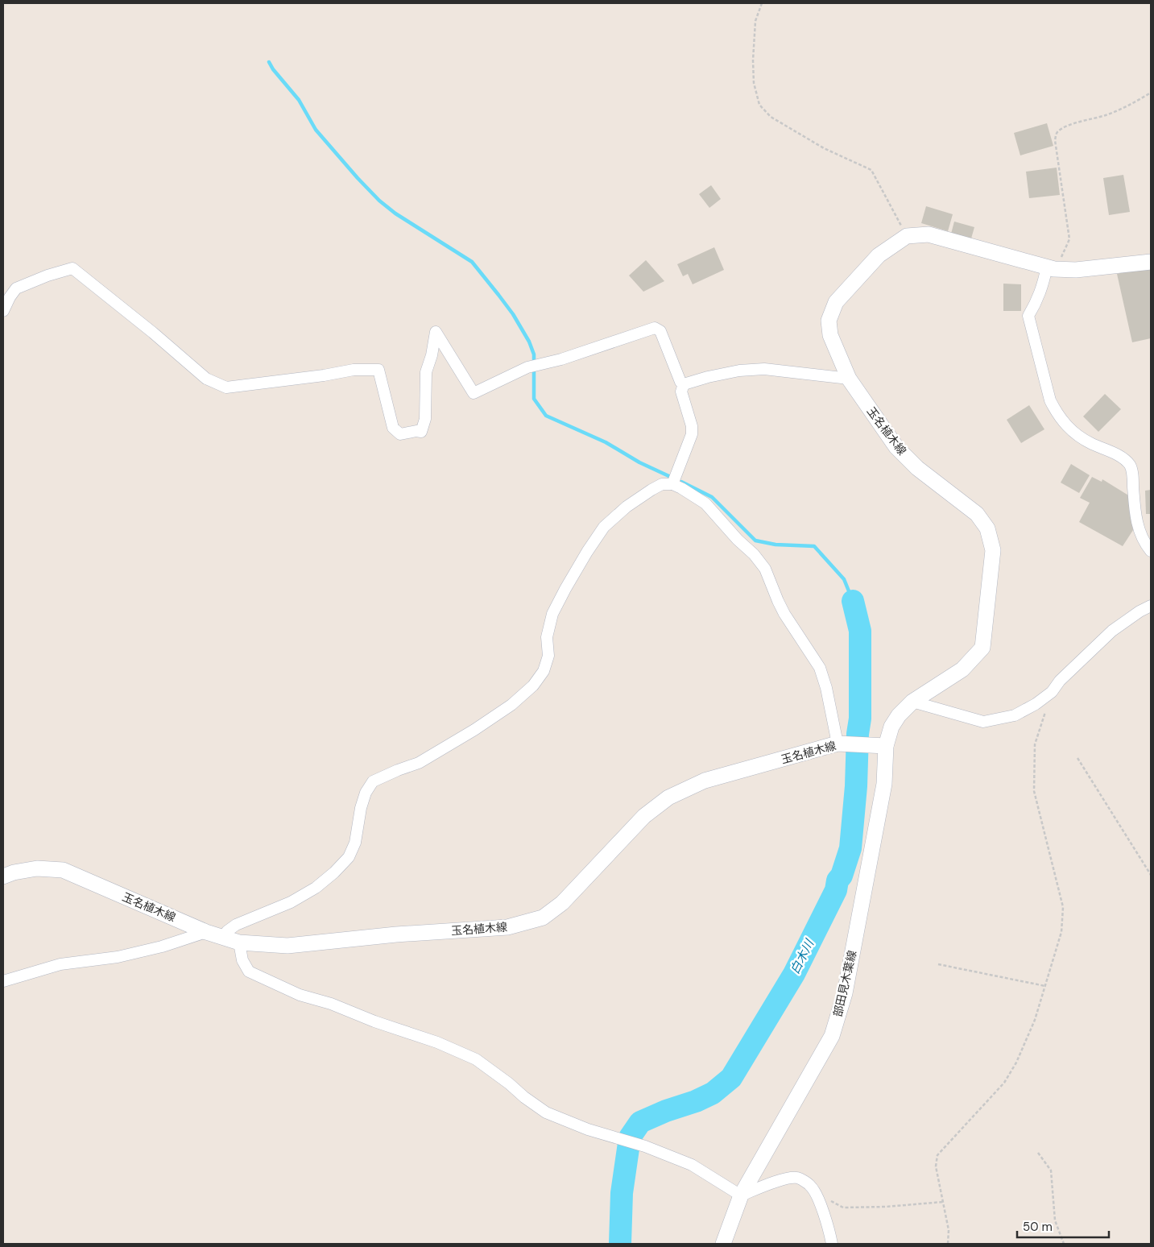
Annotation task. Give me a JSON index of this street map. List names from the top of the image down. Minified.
{"streets":{"main road":["玉名植木線","部田見木葉線"]},"crossings":[["玉名植木線","部田見木葉線"]],"water":["白木川"],"scale_bar":"50 m"}
